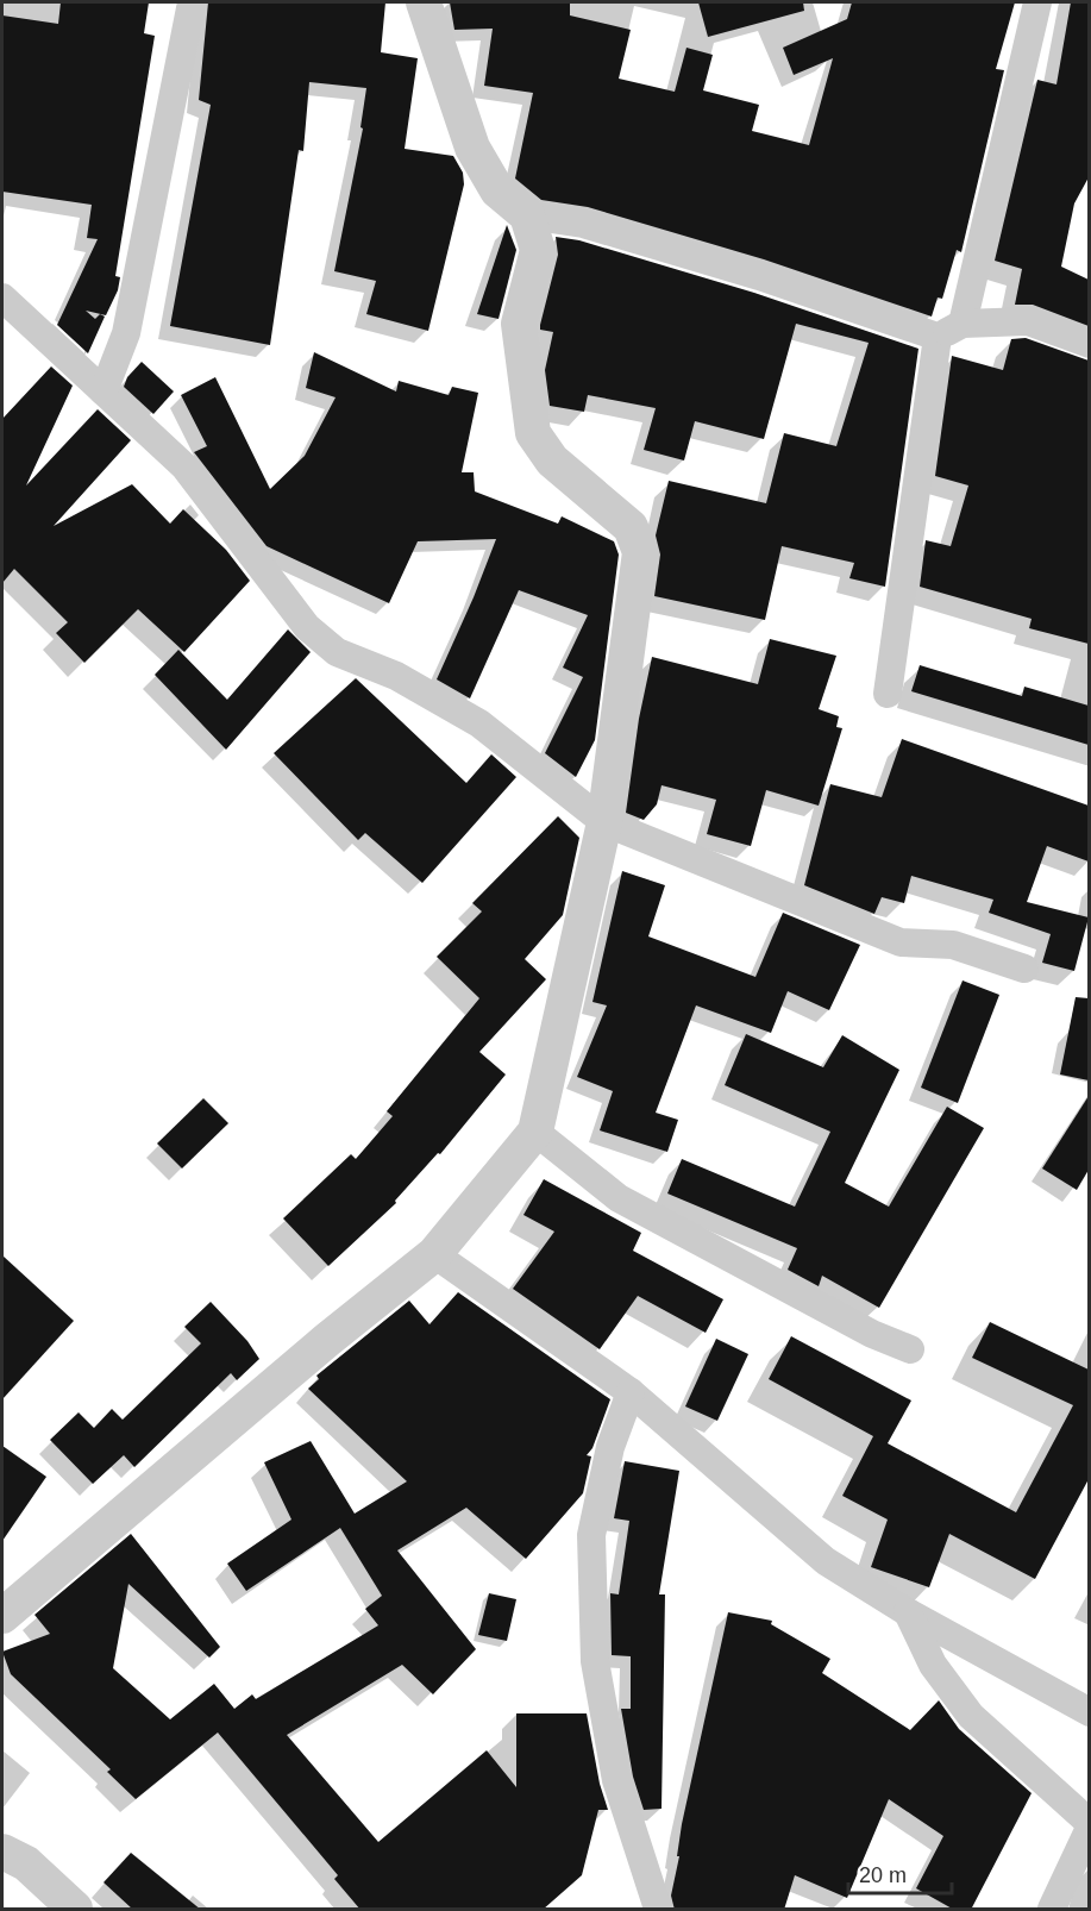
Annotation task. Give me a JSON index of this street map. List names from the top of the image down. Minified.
{"scale_bar":"20 m"}
